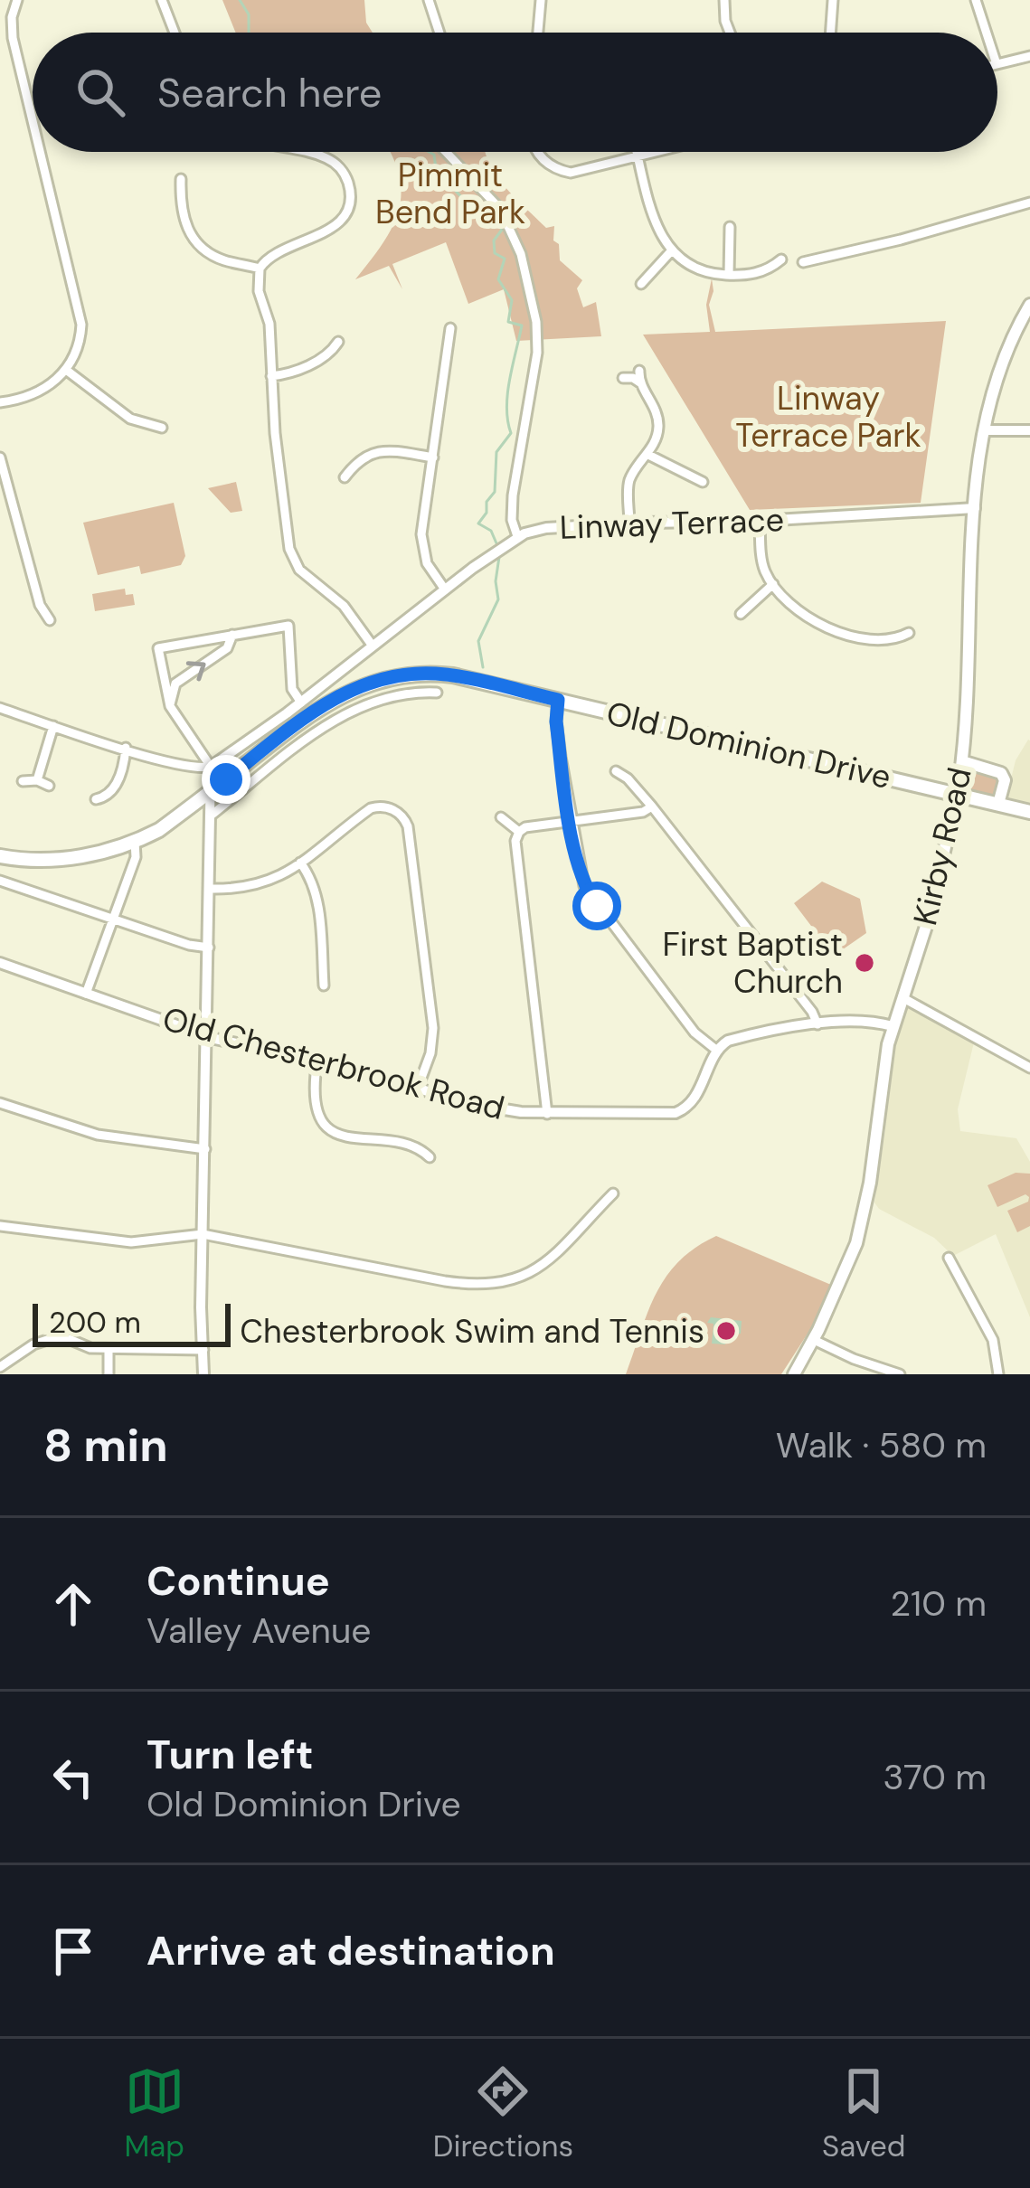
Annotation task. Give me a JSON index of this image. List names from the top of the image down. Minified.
{"streets":{"main road":["Old Dominion Drive","Kirby Road"],"street":["Linway Terrace","Old Chesterbrook Road"]},"crossings":[["Linway Terrace","Kirby Road"]],"parks":["Pimmit Bend Park","Linway Terrace Park"],"places":["First Baptist Church","Chesterbrook Swim and Tennis"],"scale_bar":"200 m","page":{"search":"Search here","scale":"200 m","heading":["8 min","Walk · 580 m"],"list":[["Continue","Valley Avenue","210 m"],["Turn left","Old Dominion Drive","370 m"],"Arrive at destination"],"nav":["Map","Directions","Saved"]}}
